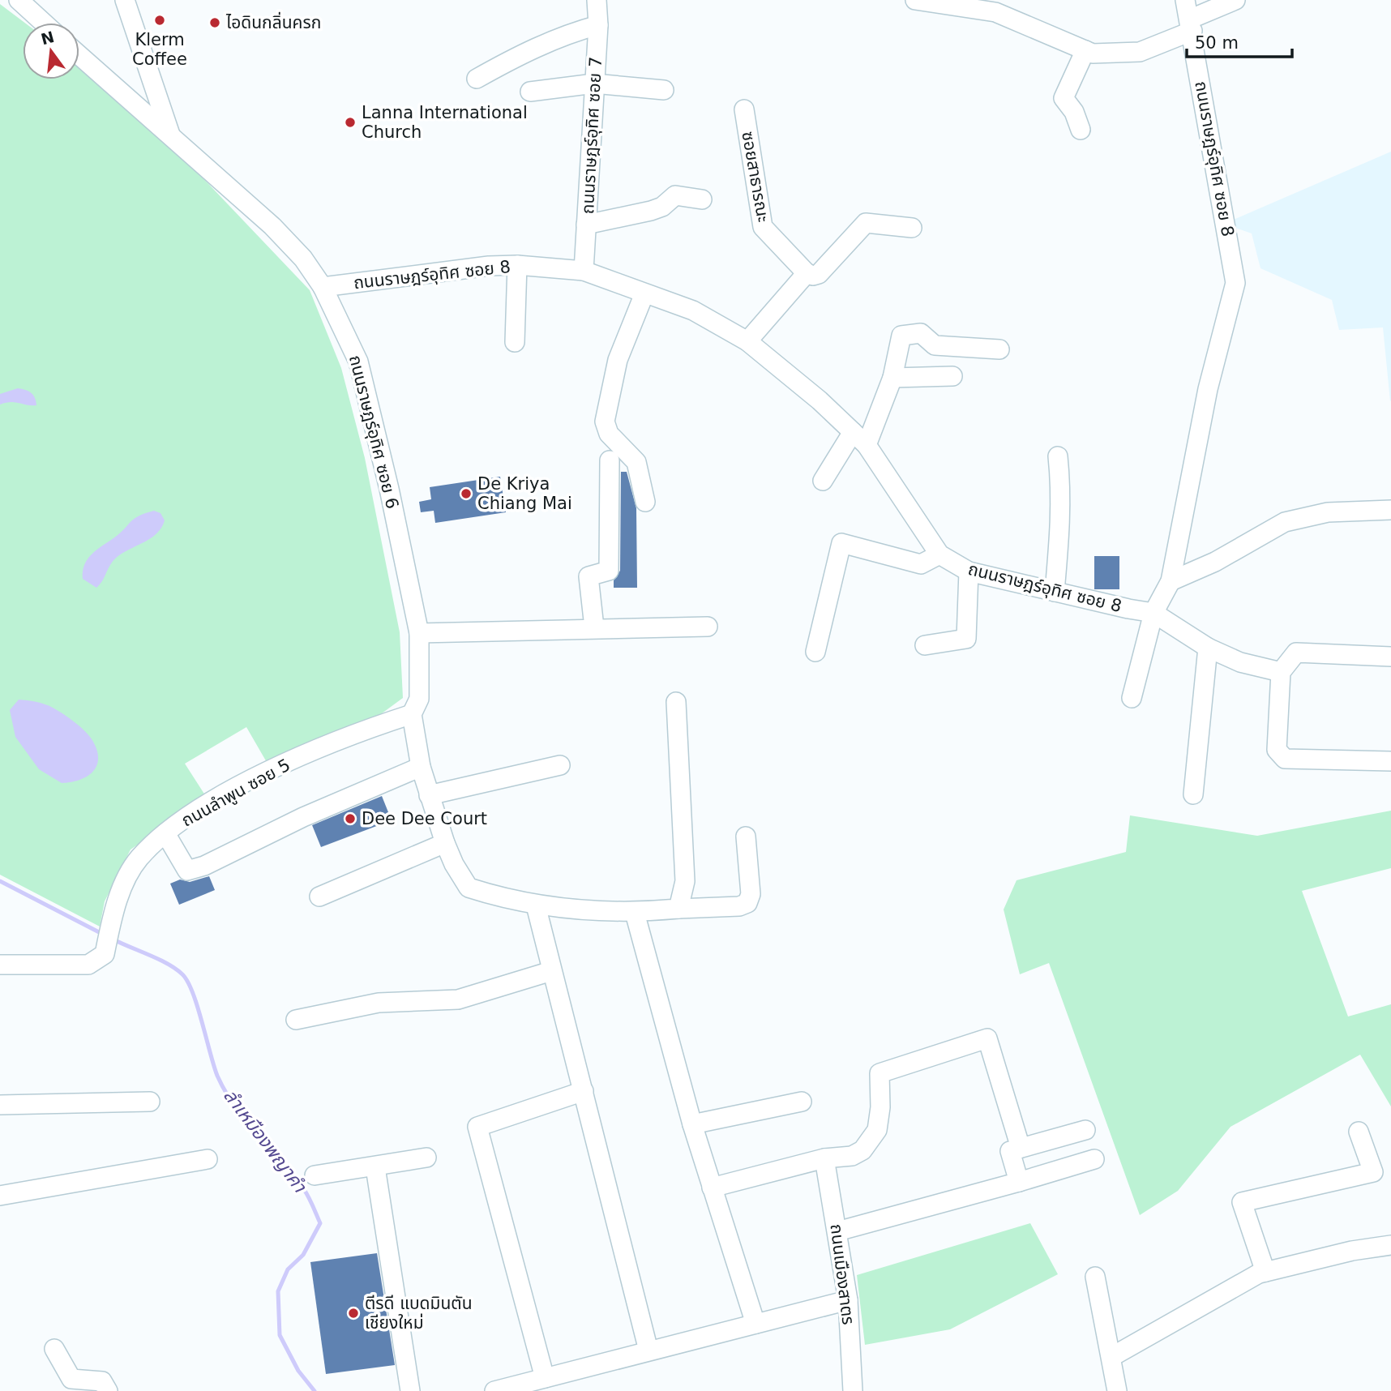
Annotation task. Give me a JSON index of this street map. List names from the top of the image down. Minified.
{"streets":{"street":["ถนนราษฎร์อุทิศ ซอย 7","ถนนราษฎร์อุทิศ ซอย 8","ซอยสาธารณะ","ถนนราษฎร์อุทิศ ซอย 6","ถนนลำพูน ซอย 5","ถนนเมืองสาตร"]},"crossings":[["ถนนราษฎร์อุทิศ ซอย 7","ถนนราษฎร์อุทิศ ซอย 8"],["ถนนราษฎร์อุทิศ ซอย 8","ถนนราษฎร์อุทิศ ซอย 6"],["ถนนราษฎร์อุทิศ ซอย 6","ถนนลำพูน ซอย 5"]],"water":["ลำเหมืองพญาคำ"],"places":["Klerm Coffee","ไอดินกลิ่นครก","Lanna International Church","De Kriya Chiang Mai","Dee Dee Court","ตีรดี แบดมินตัน เชียงใหม่"],"scale_bar":"50 m","north":"top"}
